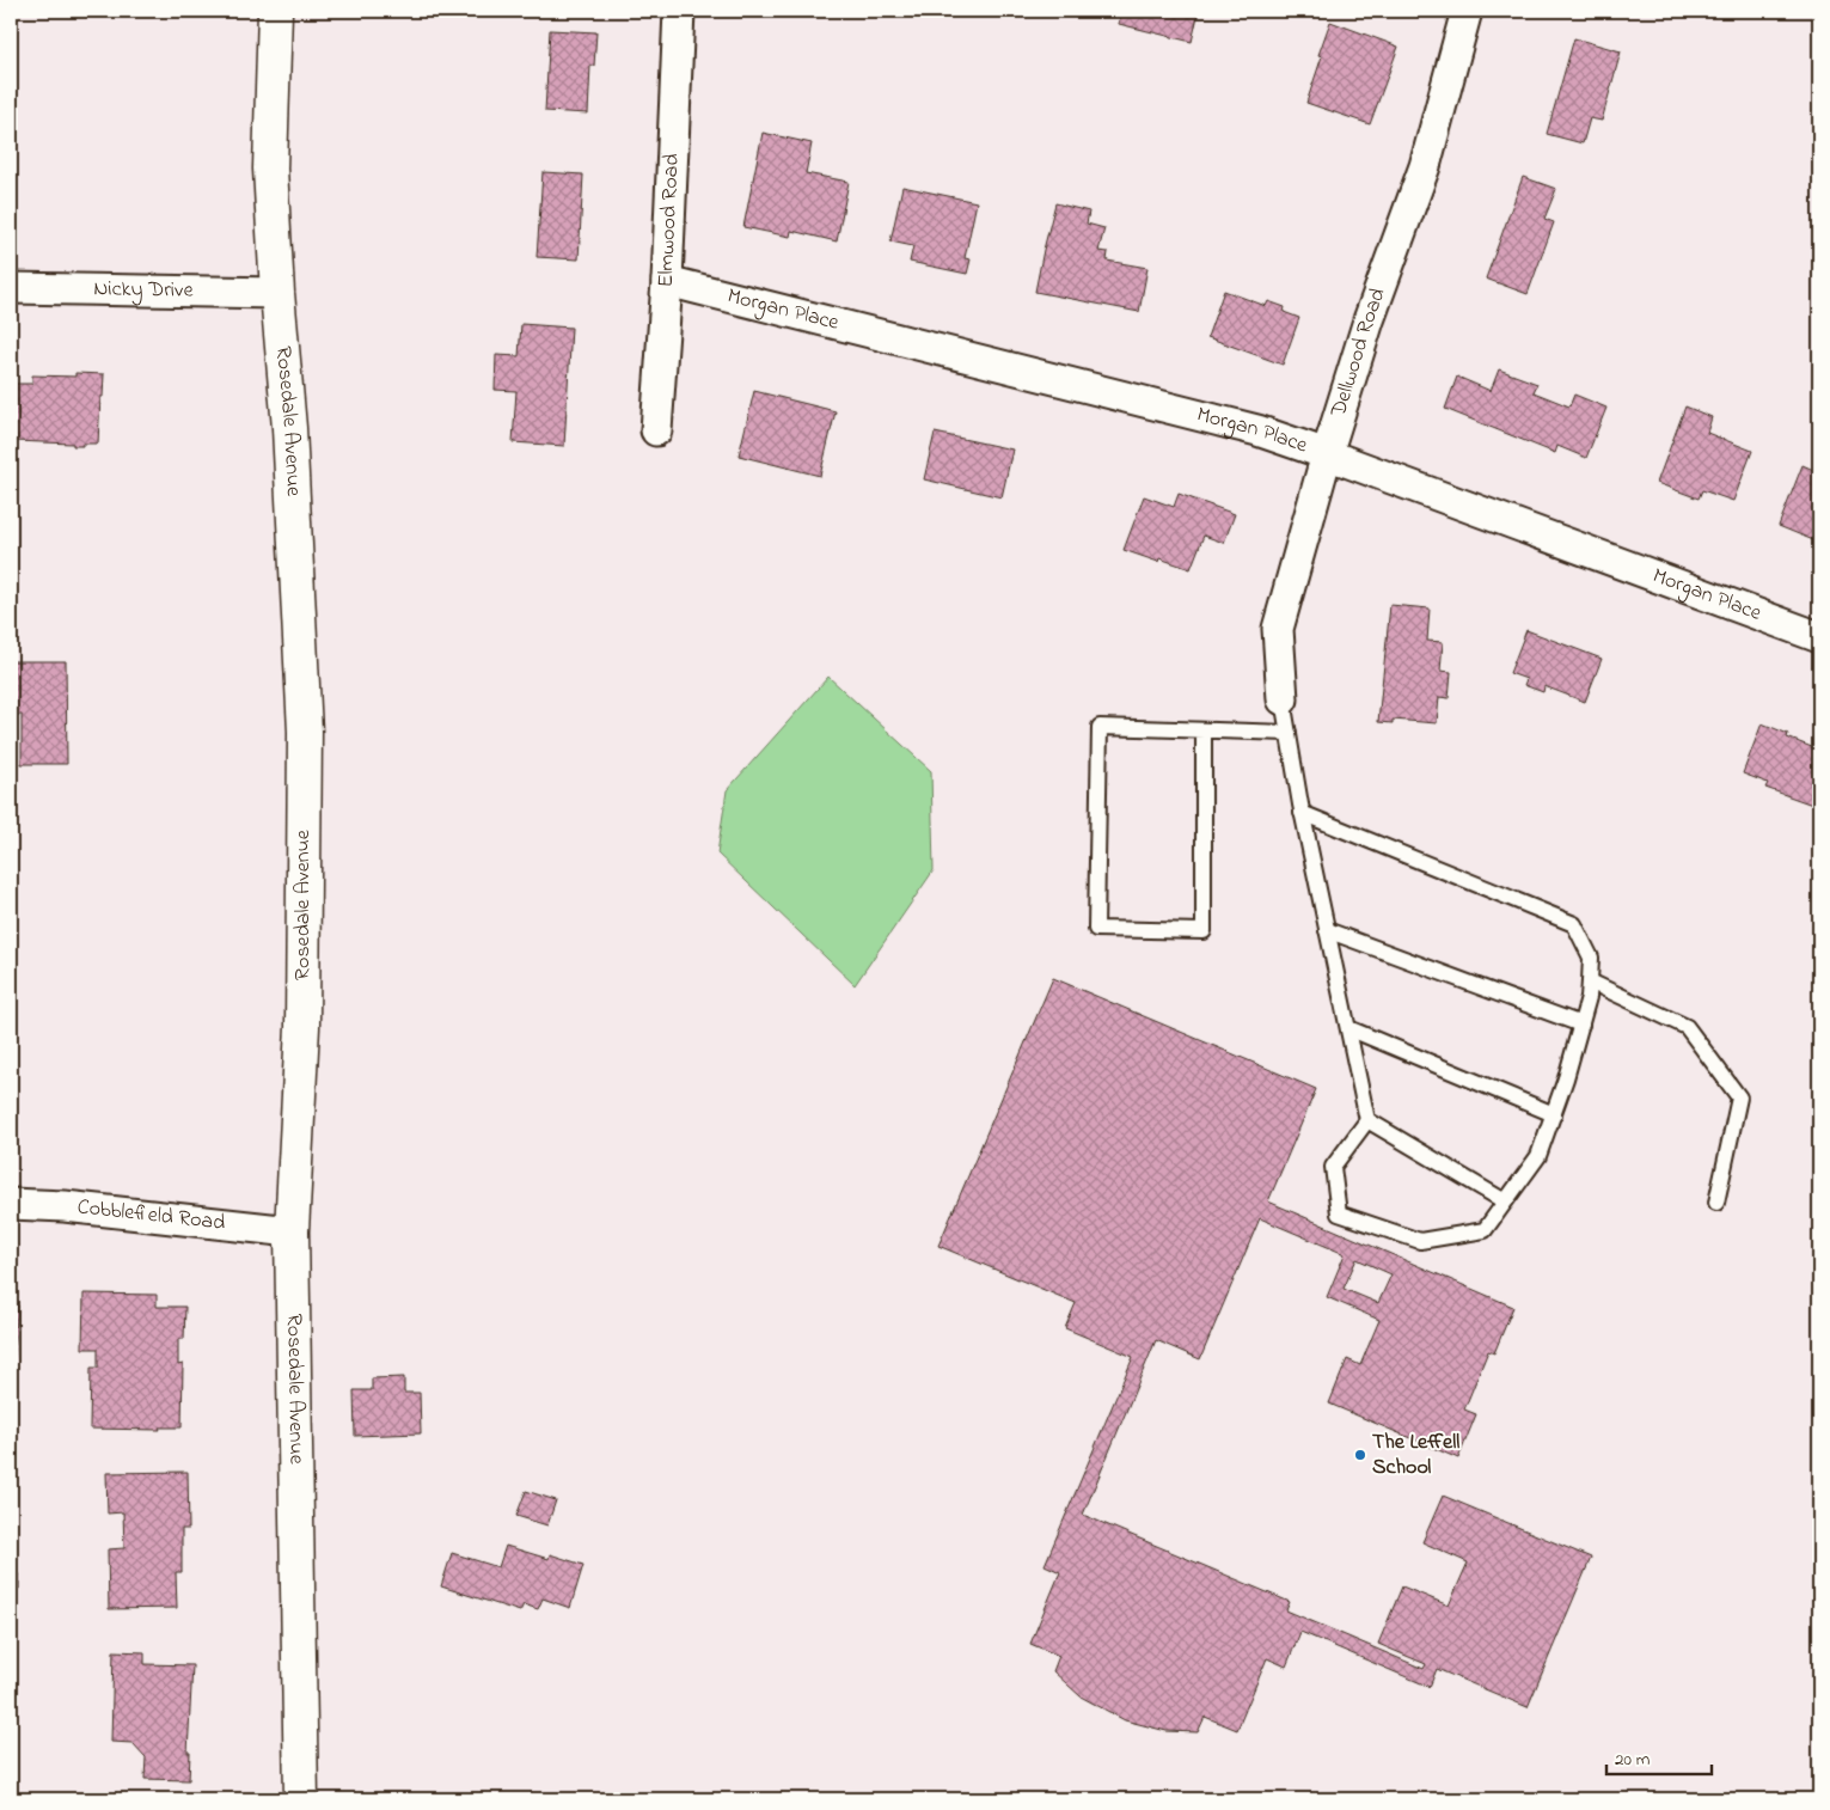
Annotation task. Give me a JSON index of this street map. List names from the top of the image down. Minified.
{"streets":{"street":["Elmwood Road","Nicky Drive","Morgan Place","Dellwood Road","Rosedale Avenue","Cobblefield Road"]},"crossings":[["Elmwood Road","Morgan Place"],["Nicky Drive","Rosedale Avenue"],["Morgan Place","Dellwood Road"],["Rosedale Avenue","Cobblefield Road"]],"places":["The Leffell School"],"scale_bar":"20 m"}
